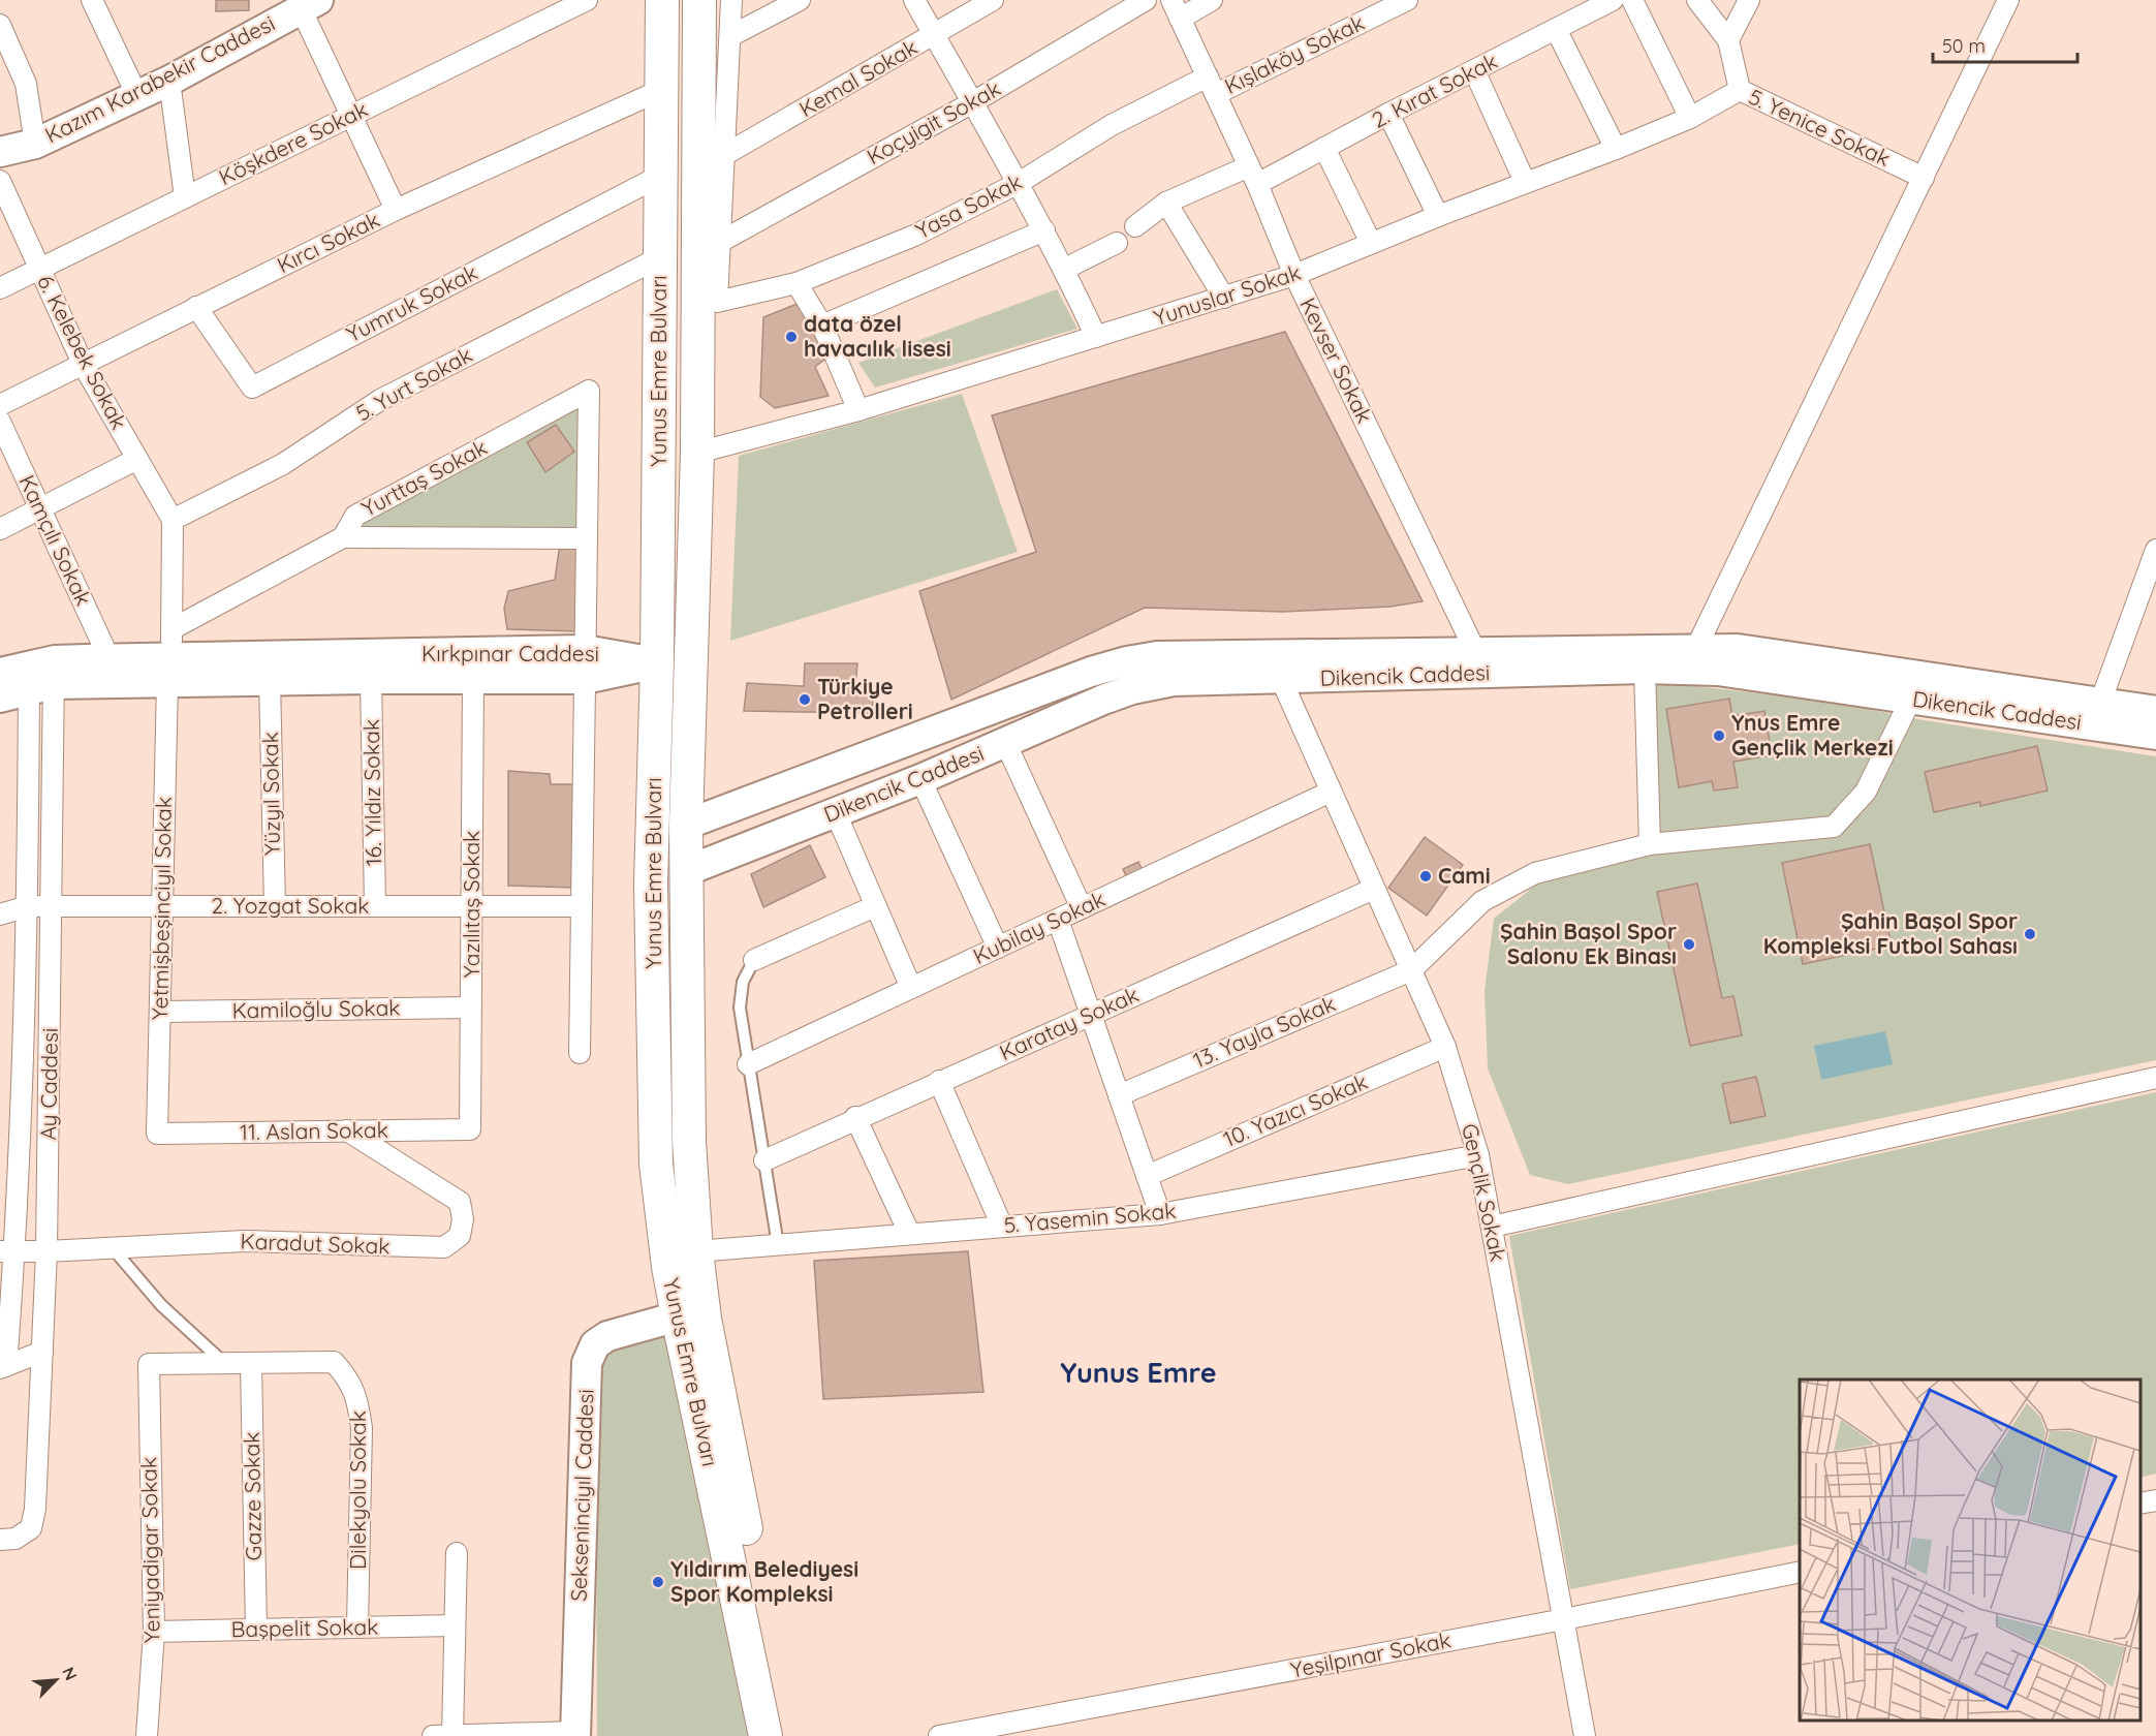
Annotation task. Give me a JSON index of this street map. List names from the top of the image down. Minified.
{"streets":{"main road":["Kazım Karabekir Caddesi","Yunus Emre Bulvarı","Kırkpınar Caddesi","Dikencik Caddesi","Sekseninciyıl Caddesi"],"street":["Kışlaköy Sokak","Kemal Sokak","2. Kırat Sokak","Koçyigit Sokak","5. Yenice Sokak","Köşkdere Sokak","Yasa Sokak","Kırcı Sokak","Yunuslar Sokak","Yumruk Sokak","6. Kelebek Sokak","Kevser Sokak","5. Yurt Sokak","Yurttaş Sokak","Kamçılı Sokak","16. Yıldız Sokak","Yüzyıl Sokak","Yazılıtaş Sokak","2. Yozgat Sokak","Yetmişbeşinciyıl Sokak","Kubilay Sokak","Kamiloğlu Sokak","Karatay Sokak","13. Yayla Sokak","Ay Caddesi","10. Yazıcı Sokak","11. Aslan Sokak","Gençlik Sokak","5. Yasemin Sokak","Karadut Sokak","Dilekyolu Sokak","Gazze Sokak","Yeniyadigar Sokak","Başpelit Sokak","Yeşilpınar Sokak"]},"crossings":[["Kışlaköy Sokak","Yasa Sokak"],["Kışlaköy Sokak","Kevser Sokak"],["2. Kırat Sokak","Kevser Sokak"],["Koçyigit Sokak","Yasa Sokak"],["5. Yenice Sokak","Yunuslar Sokak"],["Köşkdere Sokak","6. Kelebek Sokak"],["Yasa Sokak","Kevser Sokak"],["Kırcı Sokak","Yumruk Sokak"],["Kırcı Sokak","6. Kelebek Sokak"],["Kırcı Sokak","Yunus Emre Bulvarı"],["Yunuslar Sokak","Kevser Sokak"],["Yunuslar Sokak","Yunus Emre Bulvarı"],["Yumruk Sokak","Yunus Emre Bulvarı"],["6. Kelebek Sokak","5. Yurt Sokak"],["6. Kelebek Sokak","Yetmişbeşinciyıl Sokak"],["Kevser Sokak","Dikencik Caddesi"],["Yunus Emre Bulvarı","5. Yurt Sokak"],["Yunus Emre Bulvarı","Kırkpınar Caddesi"],["Yunus Emre Bulvarı","Dikencik Caddesi"],["Yunus Emre Bulvarı","5. Yasemin Sokak"],["Yunus Emre Bulvarı","Sekseninciyıl Caddesi"],["5. Yurt Sokak","Yetmişbeşinciyıl Sokak"],["Yurttaş Sokak","Kırkpınar Caddesi"],["Yurttaş Sokak","Yetmişbeşinciyıl Sokak"],["Kamçılı Sokak","Kırkpınar Caddesi"],["Kırkpınar Caddesi","16. Yıldız Sokak"],["Kırkpınar Caddesi","Yüzyıl Sokak"],["Kırkpınar Caddesi","Yazılıtaş Sokak"],["Kırkpınar Caddesi","Yetmişbeşinciyıl Sokak"],["Kırkpınar Caddesi","Ay Caddesi"],["Dikencik Caddesi","Gençlik Sokak"],["16. Yıldız Sokak","2. Yozgat Sokak"],["Yüzyıl Sokak","2. Yozgat Sokak"],["Yazılıtaş Sokak","2. Yozgat Sokak"],["Yazılıtaş Sokak","Kamiloğlu Sokak"],["Yazılıtaş Sokak","11. Aslan Sokak"],["2. Yozgat Sokak","Yetmişbeşinciyıl Sokak"],["2. Yozgat Sokak","Ay Caddesi"],["Yetmişbeşinciyıl Sokak","Kamiloğlu Sokak"],["Yetmişbeşinciyıl Sokak","11. Aslan Sokak"],["Kubilay Sokak","Gençlik Sokak"],["Karatay Sokak","Gençlik Sokak"],["13. Yayla Sokak","Gençlik Sokak"],["Ay Caddesi","Karadut Sokak"],["10. Yazıcı Sokak","Gençlik Sokak"],["11. Aslan Sokak","Karadut Sokak"],["Gençlik Sokak","5. Yasemin Sokak"],["Gençlik Sokak","Yeşilpınar Sokak"],["Dilekyolu Sokak","Gazze Sokak"],["Dilekyolu Sokak","Başpelit Sokak"],["Gazze Sokak","Başpelit Sokak"],["Yeniyadigar Sokak","Başpelit Sokak"]],"districts":["Yunus Emre"],"places":["data özel havacılık lisesi","Türkiye Petrolleri","Ynus Emre Gençlik Merkezi","Cami","Şahin Başol Spor Kompleksi Futbol Sahası","Şahin Başol Spor Salonu Ek Binası","Yıldırım Belediyesi Spor Kompleksi"],"scale_bar":"50 m","north":"top right"}
